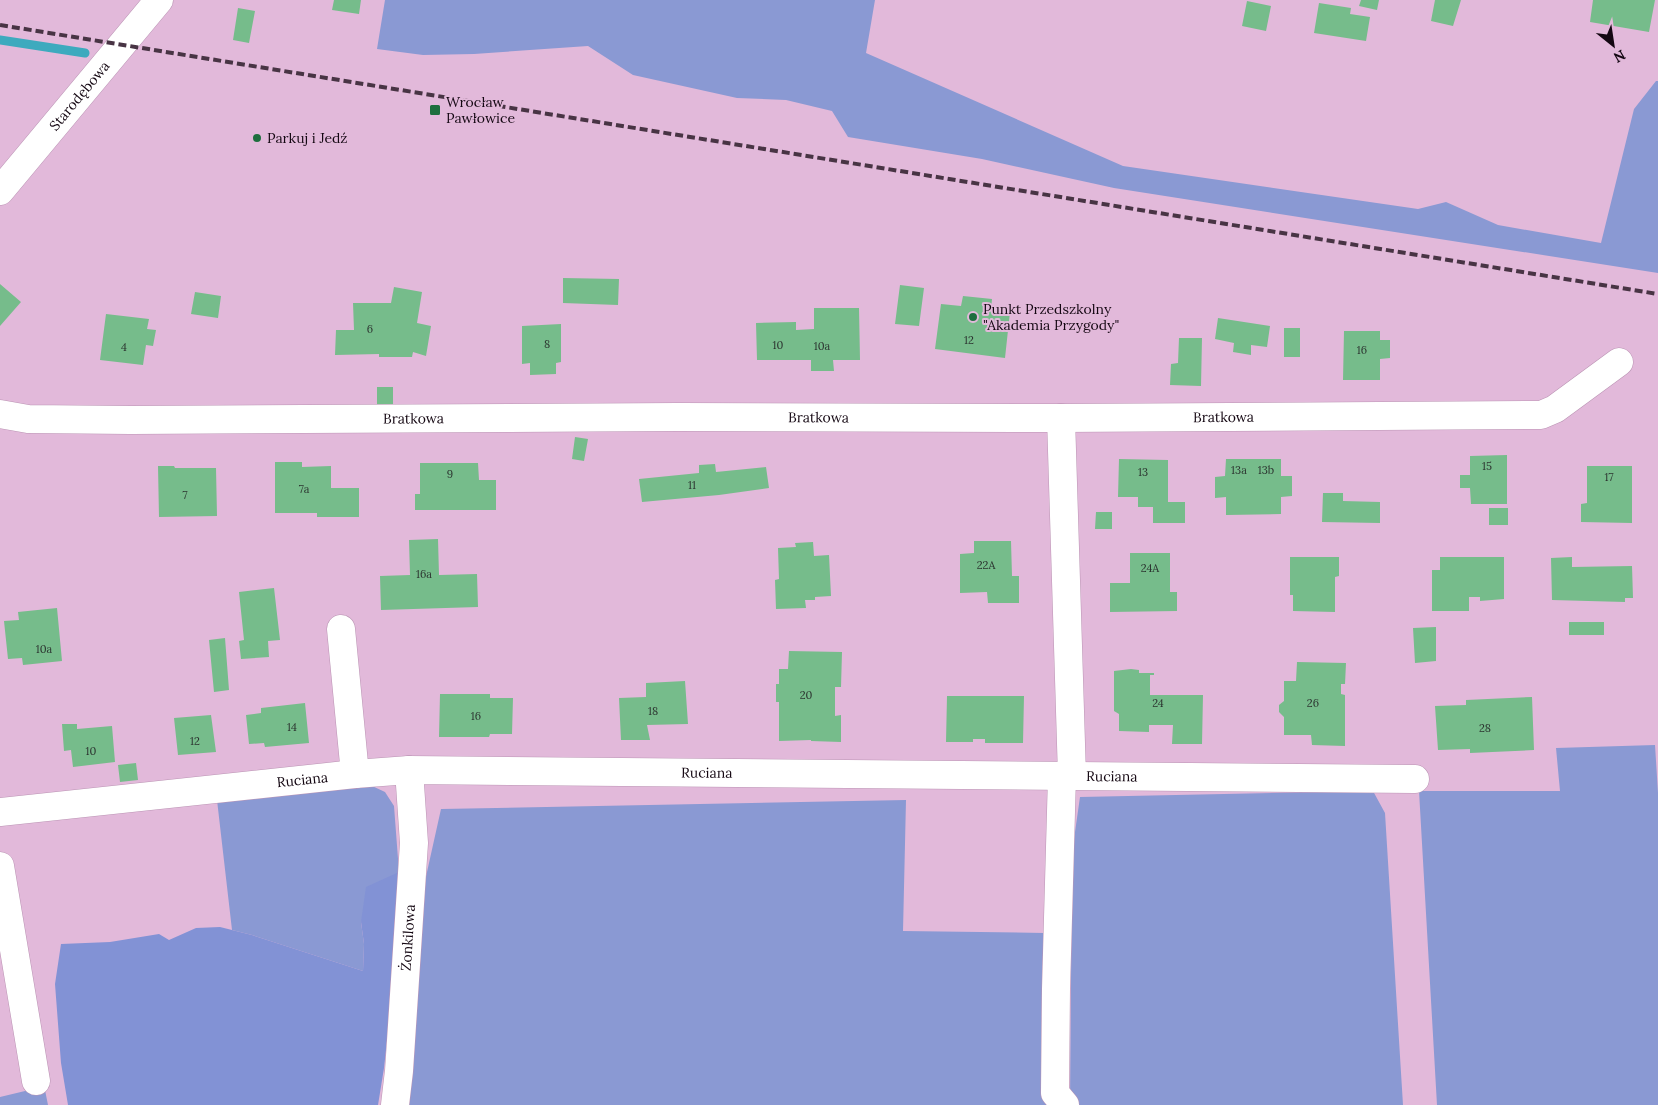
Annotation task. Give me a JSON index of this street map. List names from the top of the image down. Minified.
{"streets":{"street":["Starodębowa","Bratkowa","Ruciana","Żonkilowa"]},"crossings":[["Ruciana","Żonkilowa"]],"places":{"transit":["Wrocław Pawłowice"],"other":["Parkuj i Jedź","Punkt Przedszkolny \"Akademia Przygody\""]},"house_numbers":["6","12","8","10","10a","4","16","15","13a","13b","13","9","17","11","7a","7","22A","24A","16a","10a","20","24","26","18","16","14","28","12","10"],"north":"bottom right"}
